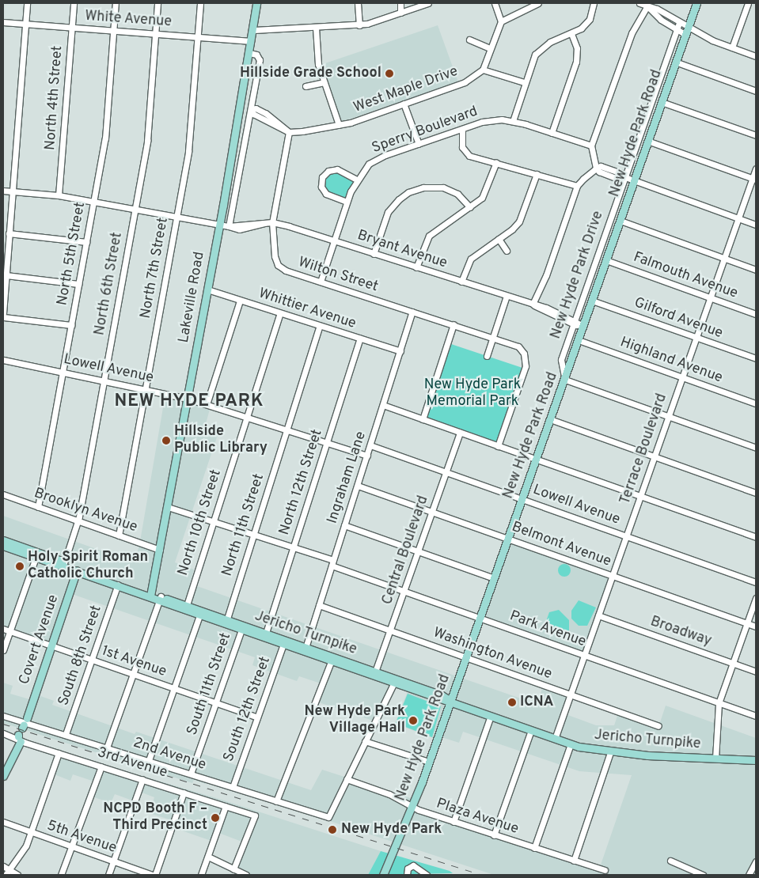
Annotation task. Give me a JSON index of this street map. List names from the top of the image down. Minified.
{"streets":{"main road":["New Hyde Park Road","Lakeville Road","Jericho Turnpike","Covert Avenue"],"street":["White Avenue","West Maple Drive","North 4th Street","Sperry Boulevard","Bryant Avenue","North 5th Street","North 7th Street","Wilton Street","New Hyde Park Drive","Falmouth Avenue","North 6th Street","Whittier Avenue","Gilford Avenue","Highland Avenue","Lowell Avenue","Terrace Boulevard","Ingraham Lane","North 12th Street","Brooklyn Avenue","North 10th Street","North 11th Street","Belmont Avenue","Central Boulevard","Park Avenue","Broadway","Washington Avenue","South 8th Street","1st Avenue","South 11th Street","South 12th Street","2nd Avenue","3rd Avenue","Plaza Avenue","5th Avenue"]},"crossings":[["White Avenue","North 4th Street"],["White Avenue","North 5th Street"],["White Avenue","North 7th Street"],["White Avenue","North 6th Street"],["White Avenue","Lakeville Road"],["West Maple Drive","Wilton Street"],["North 4th Street","Bryant Avenue"],["Sperry Boulevard","Bryant Avenue"],["Sperry Boulevard","Wilton Street"],["New Hyde Park Road","Bryant Avenue"],["New Hyde Park Road","New Hyde Park Drive"],["New Hyde Park Road","Falmouth Avenue"],["New Hyde Park Road","Gilford Avenue"],["New Hyde Park Road","Highland Avenue"],["New Hyde Park Road","Lowell Avenue"],["New Hyde Park Road","Belmont Avenue"],["New Hyde Park Road","Park Avenue"],["New Hyde Park Road","Jericho Turnpike"],["New Hyde Park Road","Washington Avenue"],["New Hyde Park Road","Plaza Avenue"],["Bryant Avenue","North 5th Street"],["Bryant Avenue","North 7th Street"],["Bryant Avenue","Wilton Street"],["Bryant Avenue","New Hyde Park Drive"],["Bryant Avenue","North 6th Street"],["Bryant Avenue","Lakeville Road"],["North 5th Street","Lowell Avenue"],["North 5th Street","Brooklyn Avenue"],["North 7th Street","Lowell Avenue"],["North 7th Street","Brooklyn Avenue"],["Wilton Street","Ingraham Lane"],["Falmouth Avenue","Terrace Boulevard"],["North 6th Street","Lowell Avenue"],["North 6th Street","Brooklyn Avenue"],["North 6th Street","Jericho Turnpike"],["Lakeville Road","Whittier Avenue"],["Lakeville Road","Lowell Avenue"],["Lakeville Road","Brooklyn Avenue"],["Lakeville Road","Park Avenue"],["Lakeville Road","Jericho Turnpike"],["Whittier Avenue","Ingraham Lane"],["Whittier Avenue","North 12th Street"],["Whittier Avenue","North 10th Street"],["Whittier Avenue","North 11th Street"],["Gilford Avenue","Terrace Boulevard"],["Highland Avenue","Terrace Boulevard"],["Lowell Avenue","Terrace Boulevard"],["Lowell Avenue","Ingraham Lane"],["Lowell Avenue","North 12th Street"],["Lowell Avenue","North 10th Street"],["Lowell Avenue","North 11th Street"],["Lowell Avenue","Central Boulevard"],["Terrace Boulevard","Belmont Avenue"],["Terrace Boulevard","Park Avenue"],["Terrace Boulevard","Broadway"],["Terrace Boulevard","Jericho Turnpike"],["Terrace Boulevard","Washington Avenue"],["Ingraham Lane","Belmont Avenue"],["Ingraham Lane","Park Avenue"],["Ingraham Lane","Jericho Turnpike"],["Ingraham Lane","Washington Avenue"],["North 12th Street","Park Avenue"],["North 12th Street","Jericho Turnpike"],["North 10th Street","Park Avenue"],["North 10th Street","Jericho Turnpike"],["North 11th Street","Park Avenue"],["North 11th Street","Jericho Turnpike"],["Belmont Avenue","Central Boulevard"],["Central Boulevard","Park Avenue"],["Central Boulevard","Jericho Turnpike"],["Central Boulevard","Washington Avenue"],["Jericho Turnpike","Covert Avenue"],["Jericho Turnpike","South 8th Street"],["Jericho Turnpike","South 11th Street"],["Jericho Turnpike","South 12th Street"],["Covert Avenue","1st Avenue"],["Covert Avenue","2nd Avenue"],["South 8th Street","1st Avenue"],["South 8th Street","2nd Avenue"],["1st Avenue","South 11th Street"],["1st Avenue","South 12th Street"],["South 11th Street","2nd Avenue"],["South 12th Street","2nd Avenue"],["2nd Avenue","Plaza Avenue"]],"districts":["NEW HYDE PARK"],"parks":["New Hyde Park Memorial Park"],"places":["Hillside Grade School","Hillside Public Library","Holy Spirit Roman Catholic Church","ICNA","New Hyde Park Village Hall","NCPD Booth F – Third Precinct","New Hyde Park"]}
